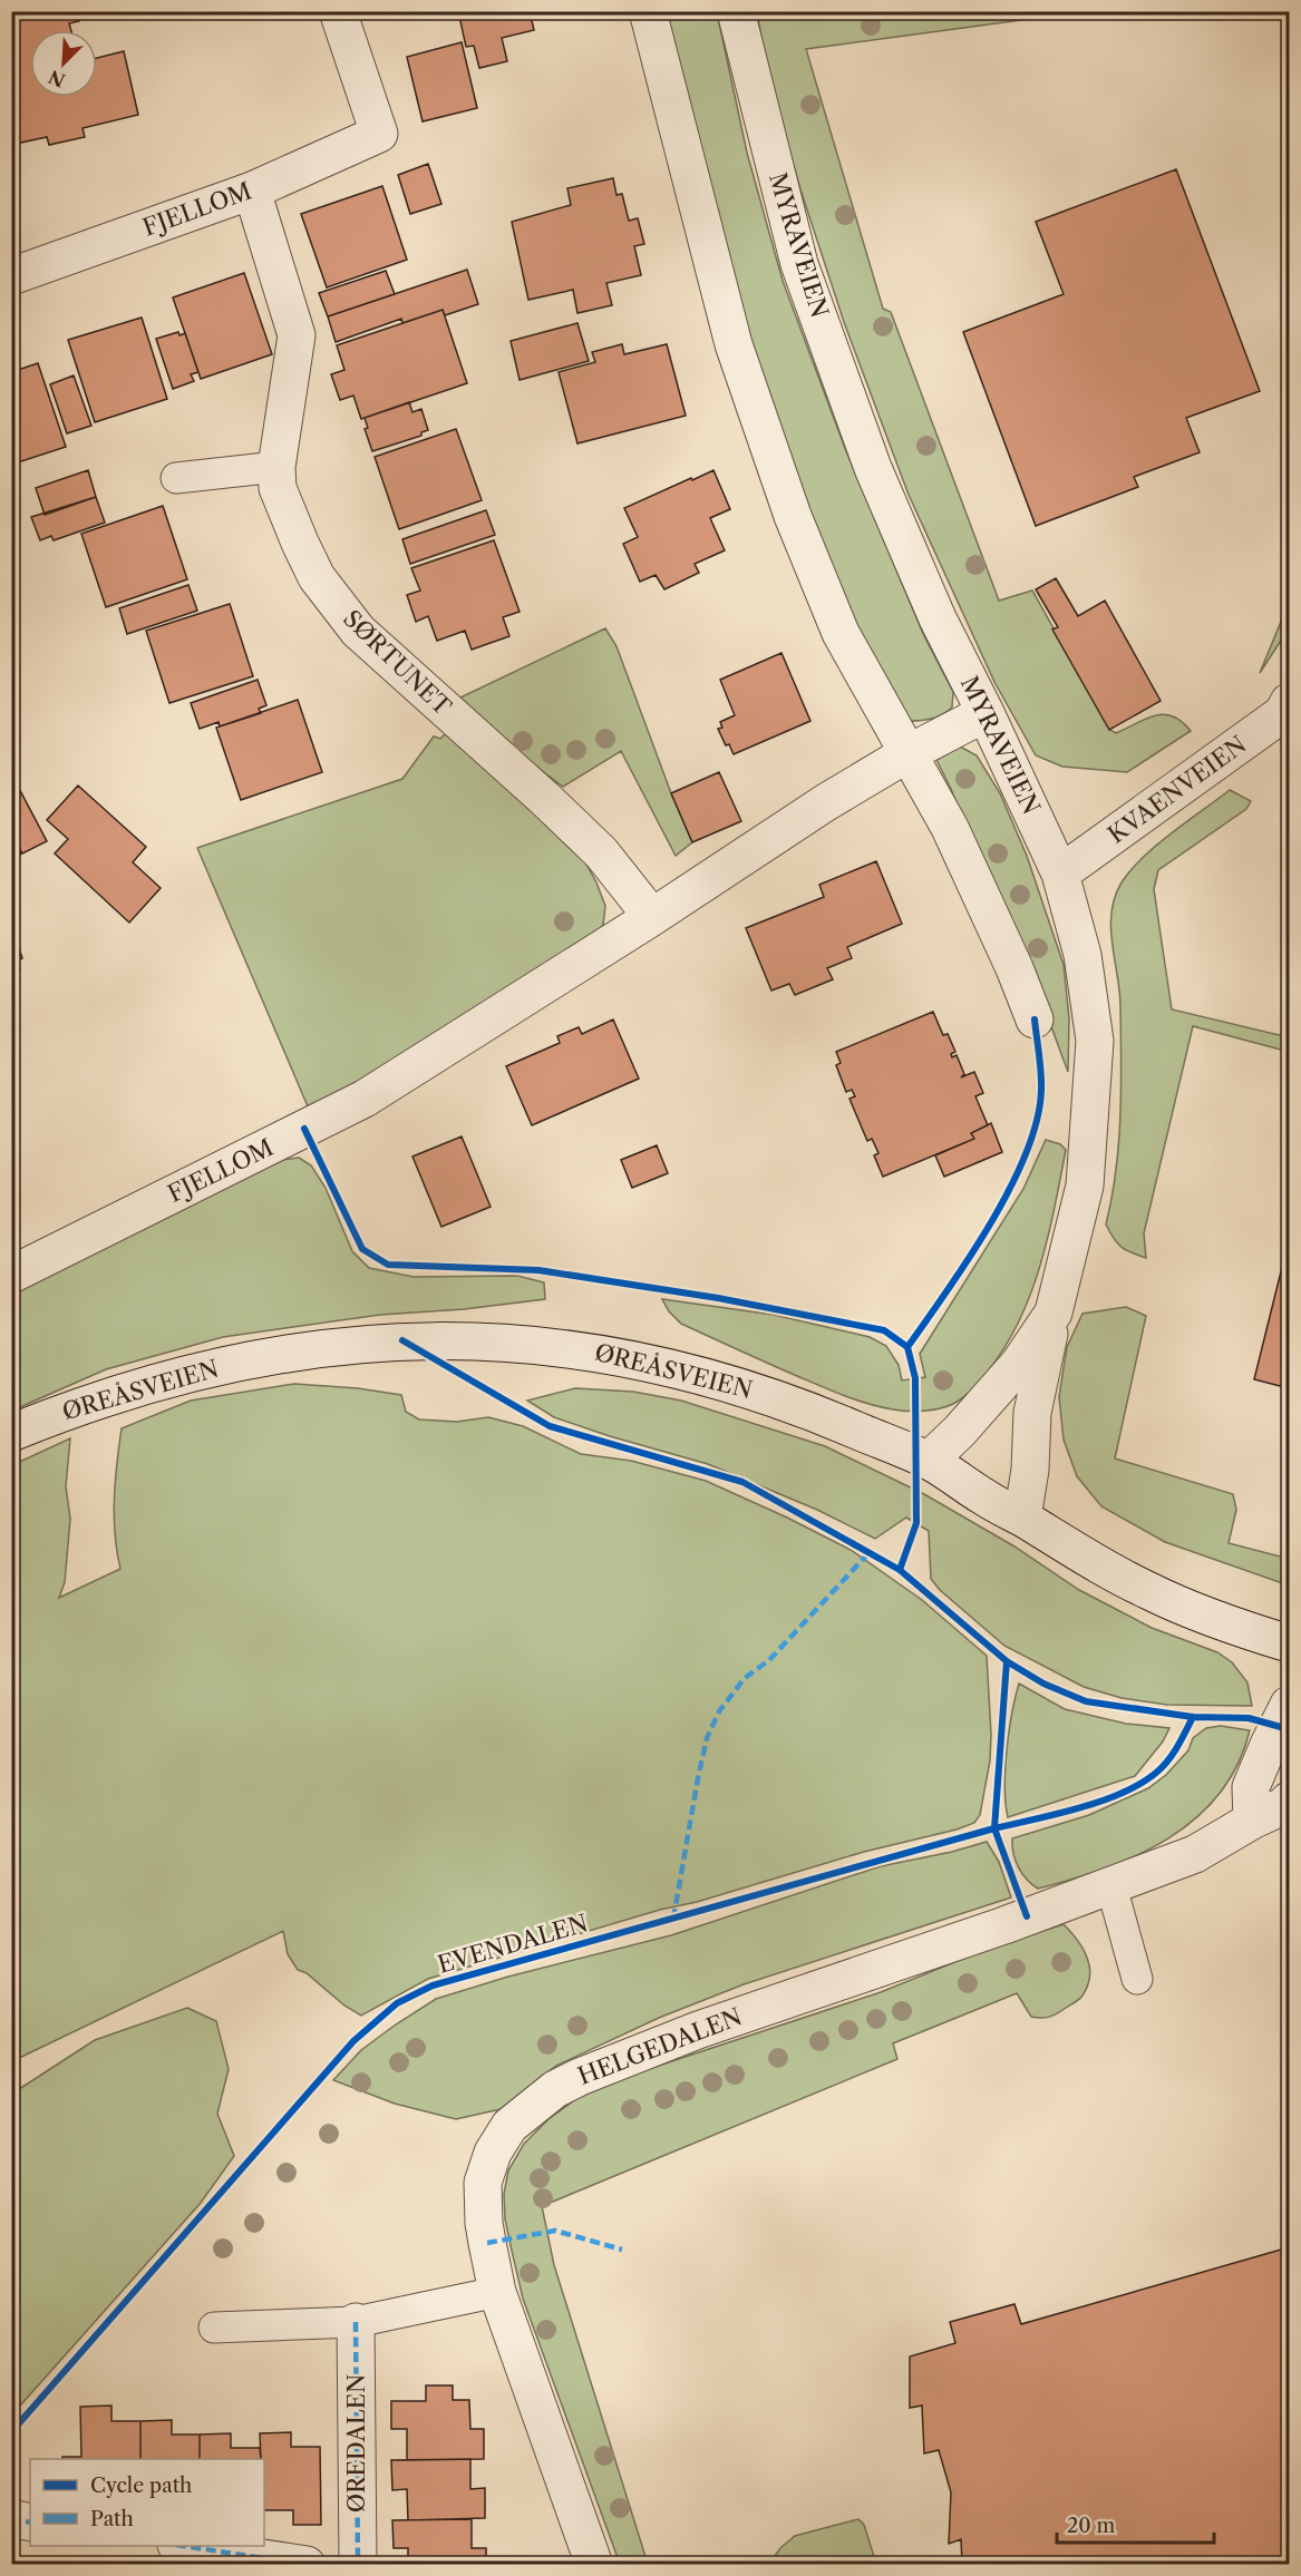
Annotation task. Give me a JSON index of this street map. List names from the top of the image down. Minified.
{"streets":{"street":["FJELLOM","MYRAVEIEN","SØRTUNET","KVAENVEIEN","ØREÅSVEIEN","HELGEDALEN","ØREDALEN"],"cycle path":["EVENDALEN"]},"crossings":[["FJELLOM","SØRTUNET"],["MYRAVEIEN","KVAENVEIEN"],["MYRAVEIEN","ØREÅSVEIEN"]],"legend":["Cycle path","Path"],"scale_bar":"20 m","north":"bottom left"}
